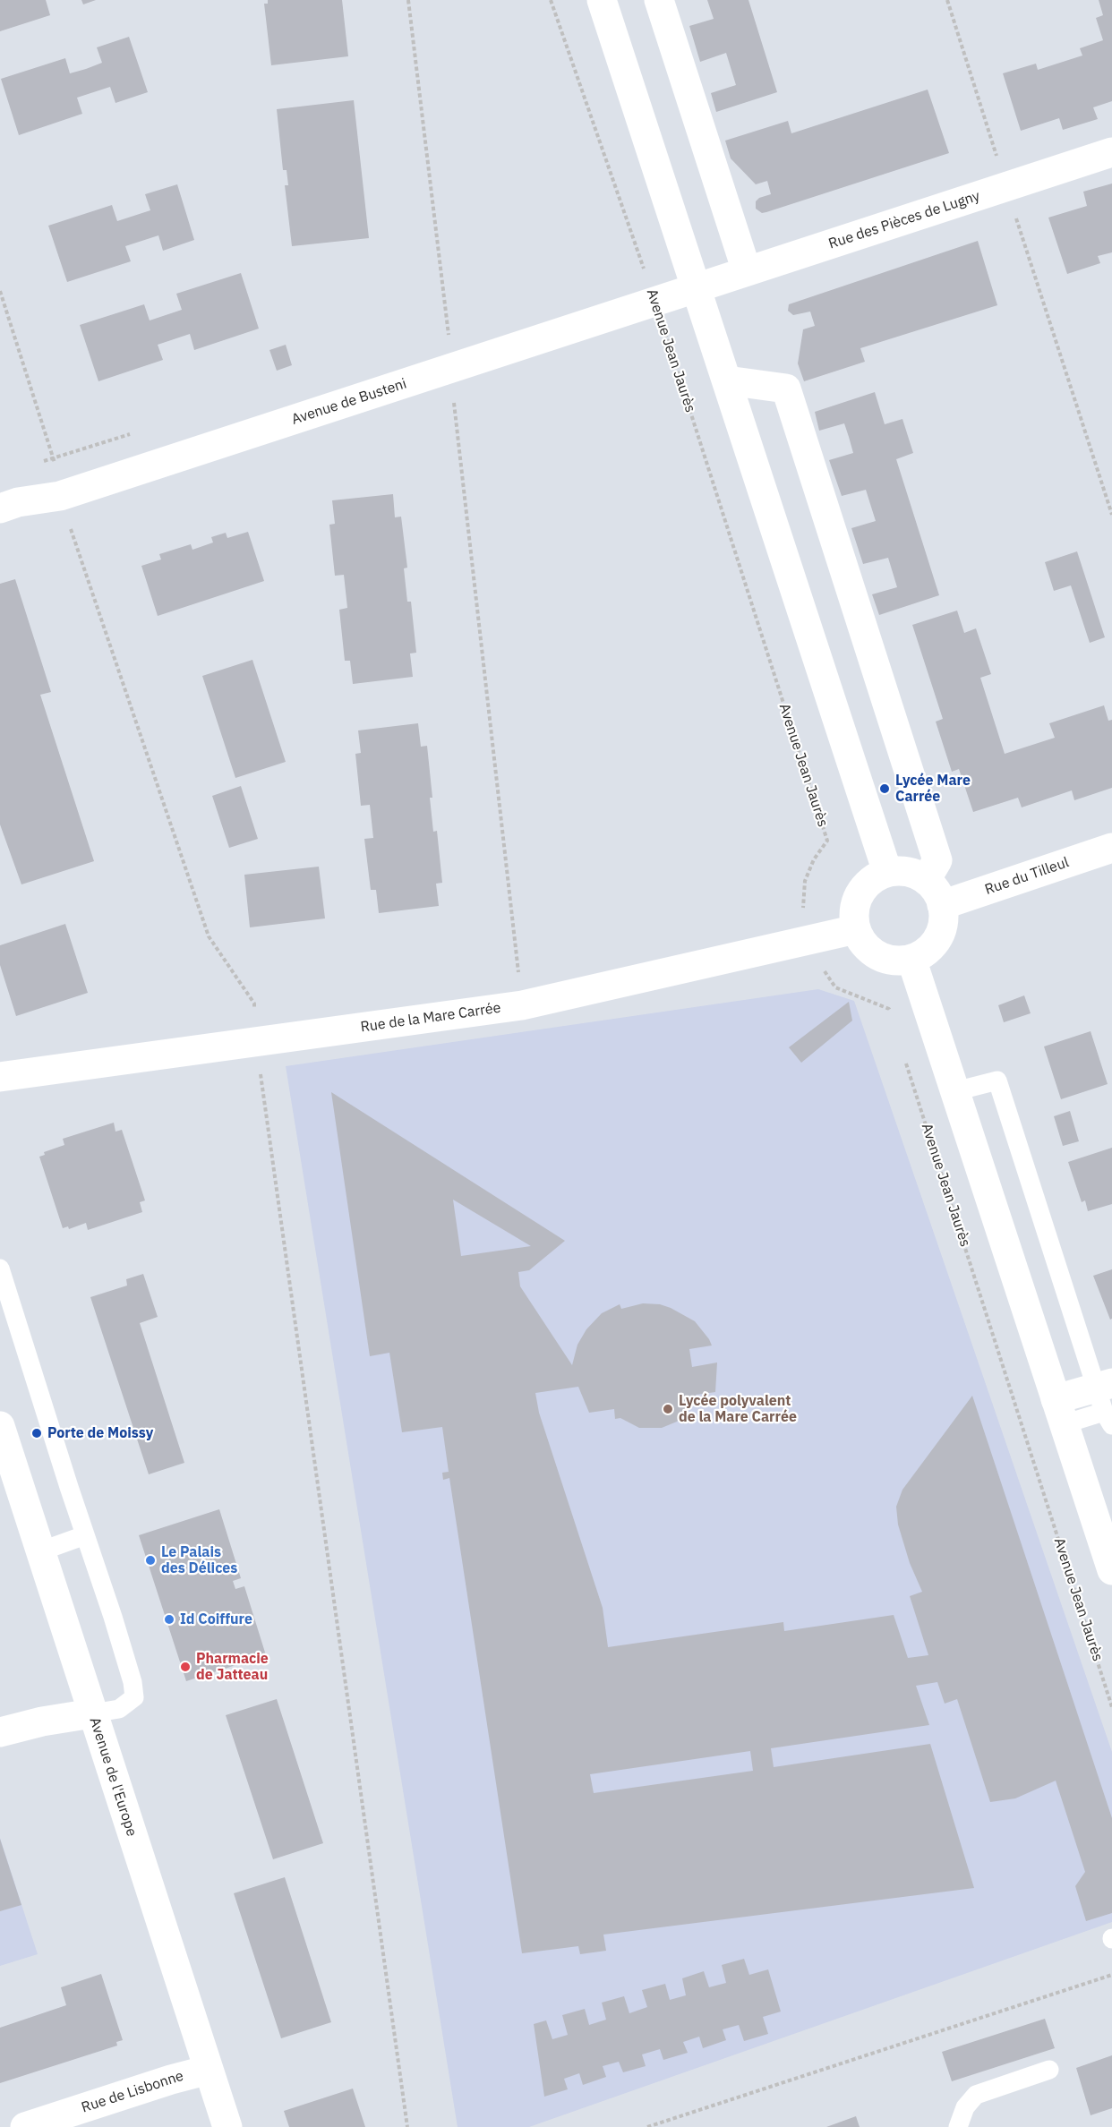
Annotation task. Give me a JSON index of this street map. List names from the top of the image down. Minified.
{"streets":{"street":["Rue des Pièces de Lugny","Avenue de Busteni","Rue du Tilleul","Rue de la Mare Carrée","Avenue de l'Europe","Rue de Lisbonne"],"path":["Avenue Jean Jaurès"]},"crossings":[["Rue des Pièces de Lugny","Avenue de Busteni"],["Avenue Jean Jaurès","Avenue de Busteni"],["Avenue Jean Jaurès","Rue de la Mare Carrée"],["Rue du Tilleul","Rue de la Mare Carrée"],["Avenue de l'Europe","Rue de Lisbonne"]],"places":["Lycée Mare Carrée","Lycée polyvalent de la Mare Carrée","Porte de Moissy","Le Palais des Délices","Id Coiffure","Pharmacie de Jatteau"]}
